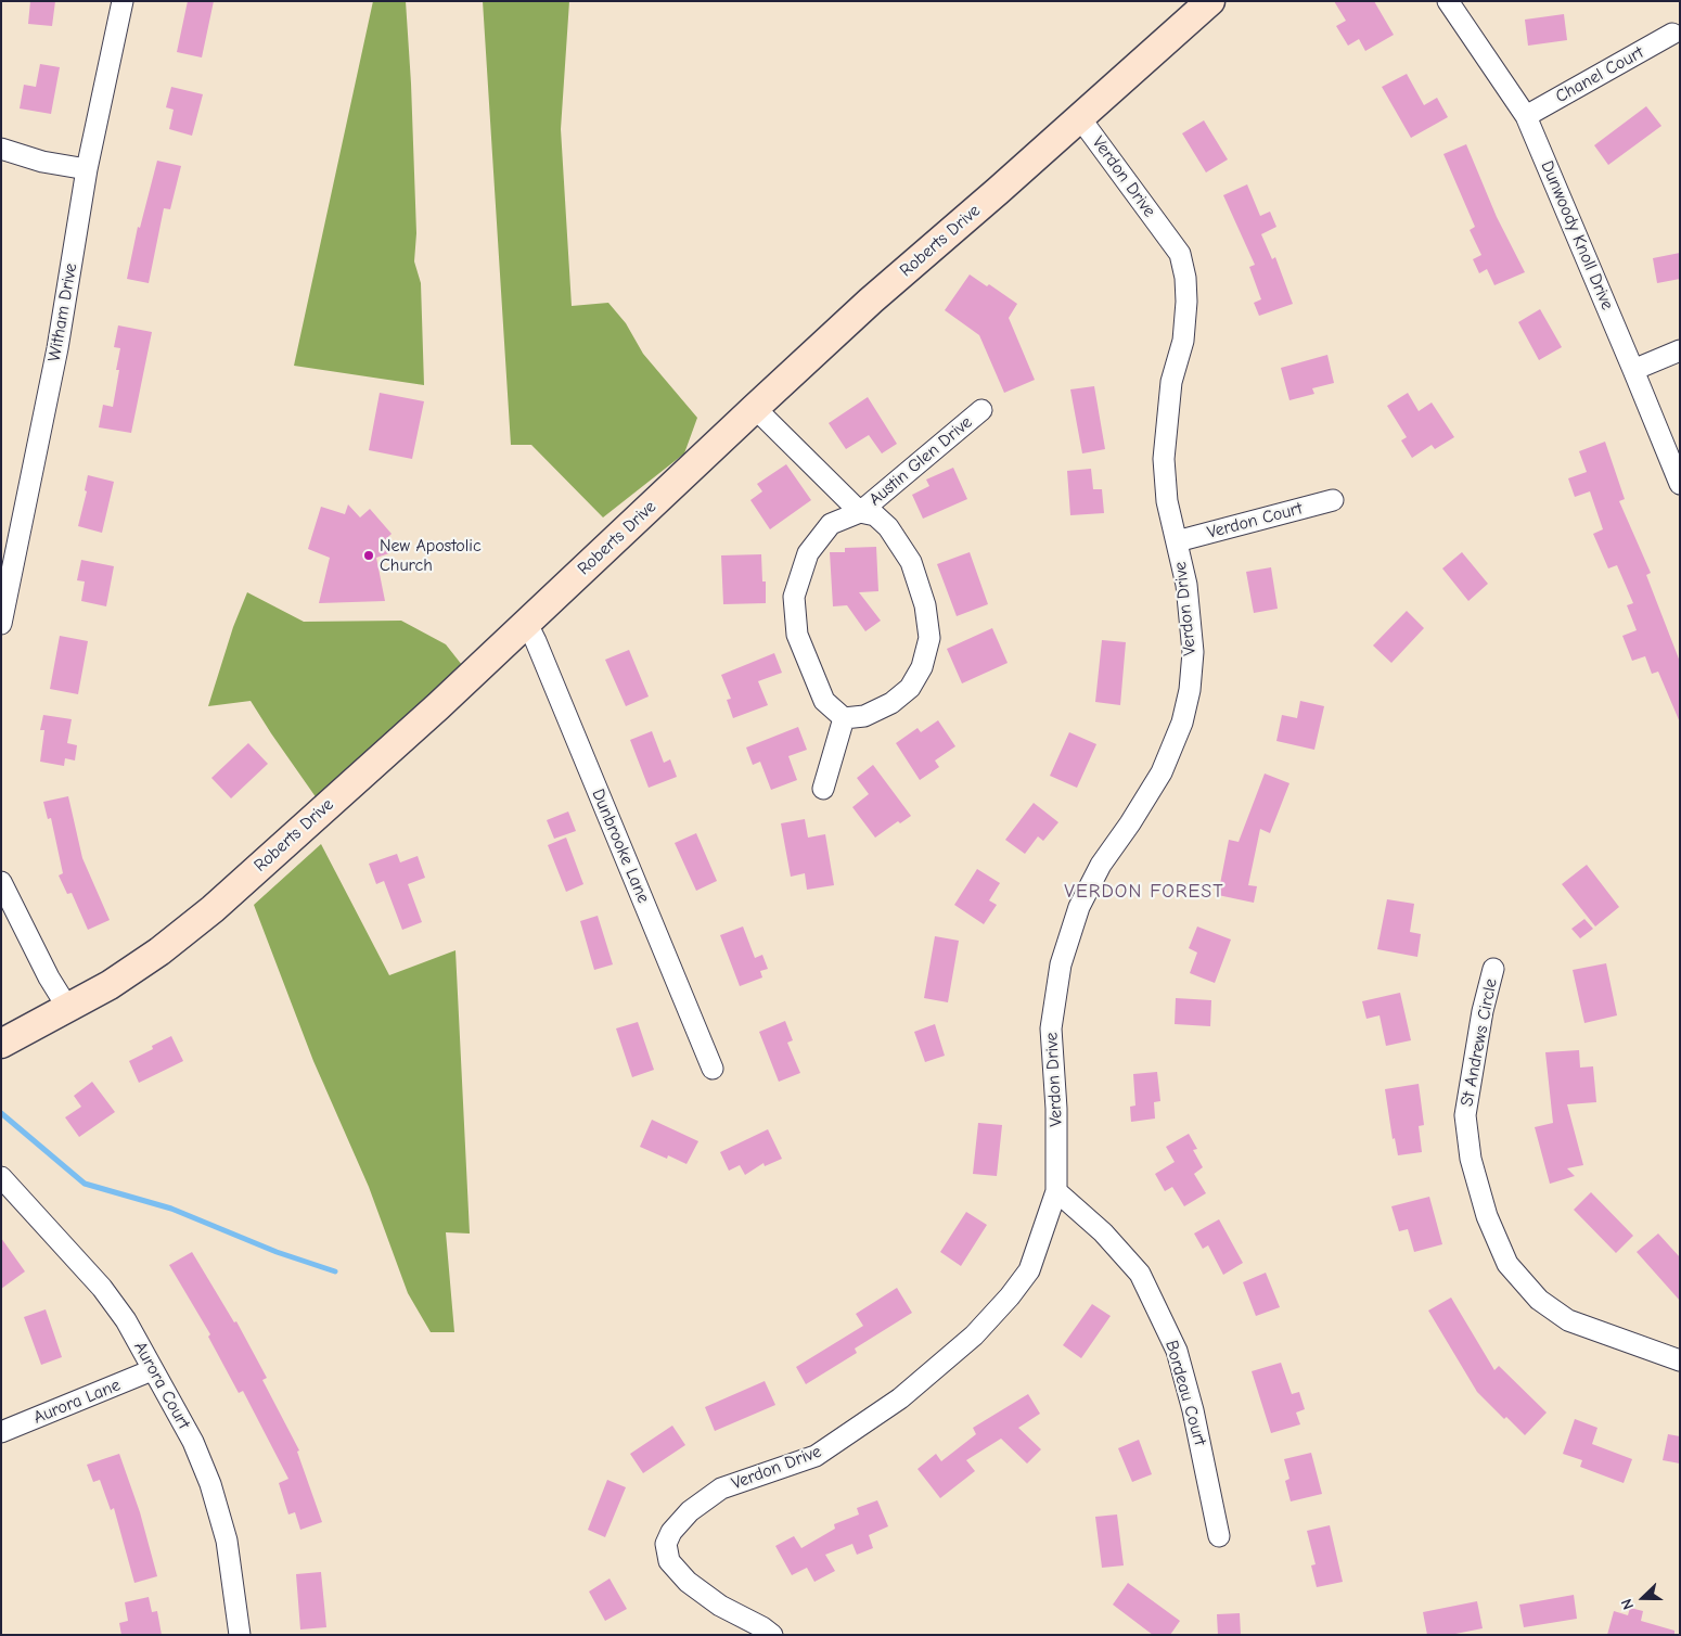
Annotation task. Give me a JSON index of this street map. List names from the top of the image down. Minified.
{"streets":{"street":["Chanel Court","Verdon Drive","Dunwoody Knoll Drive","Roberts Drive","Witham Drive","Austin Glen Drive","Verdon Court","Dunbrooke Lane","St Andrews Circle","Aurora Court","Bordeau Court","Aurora Lane"]},"crossings":[["Chanel Court","Dunwoody Knoll Drive"],["Verdon Drive","Roberts Drive"],["Verdon Drive","Verdon Court"],["Verdon Drive","Bordeau Court"],["Roberts Drive","Austin Glen Drive"],["Roberts Drive","Dunbrooke Lane"],["Aurora Court","Aurora Lane"]],"districts":["VERDON FOREST"],"places":["New Apostolic Church"],"north":"left"}
